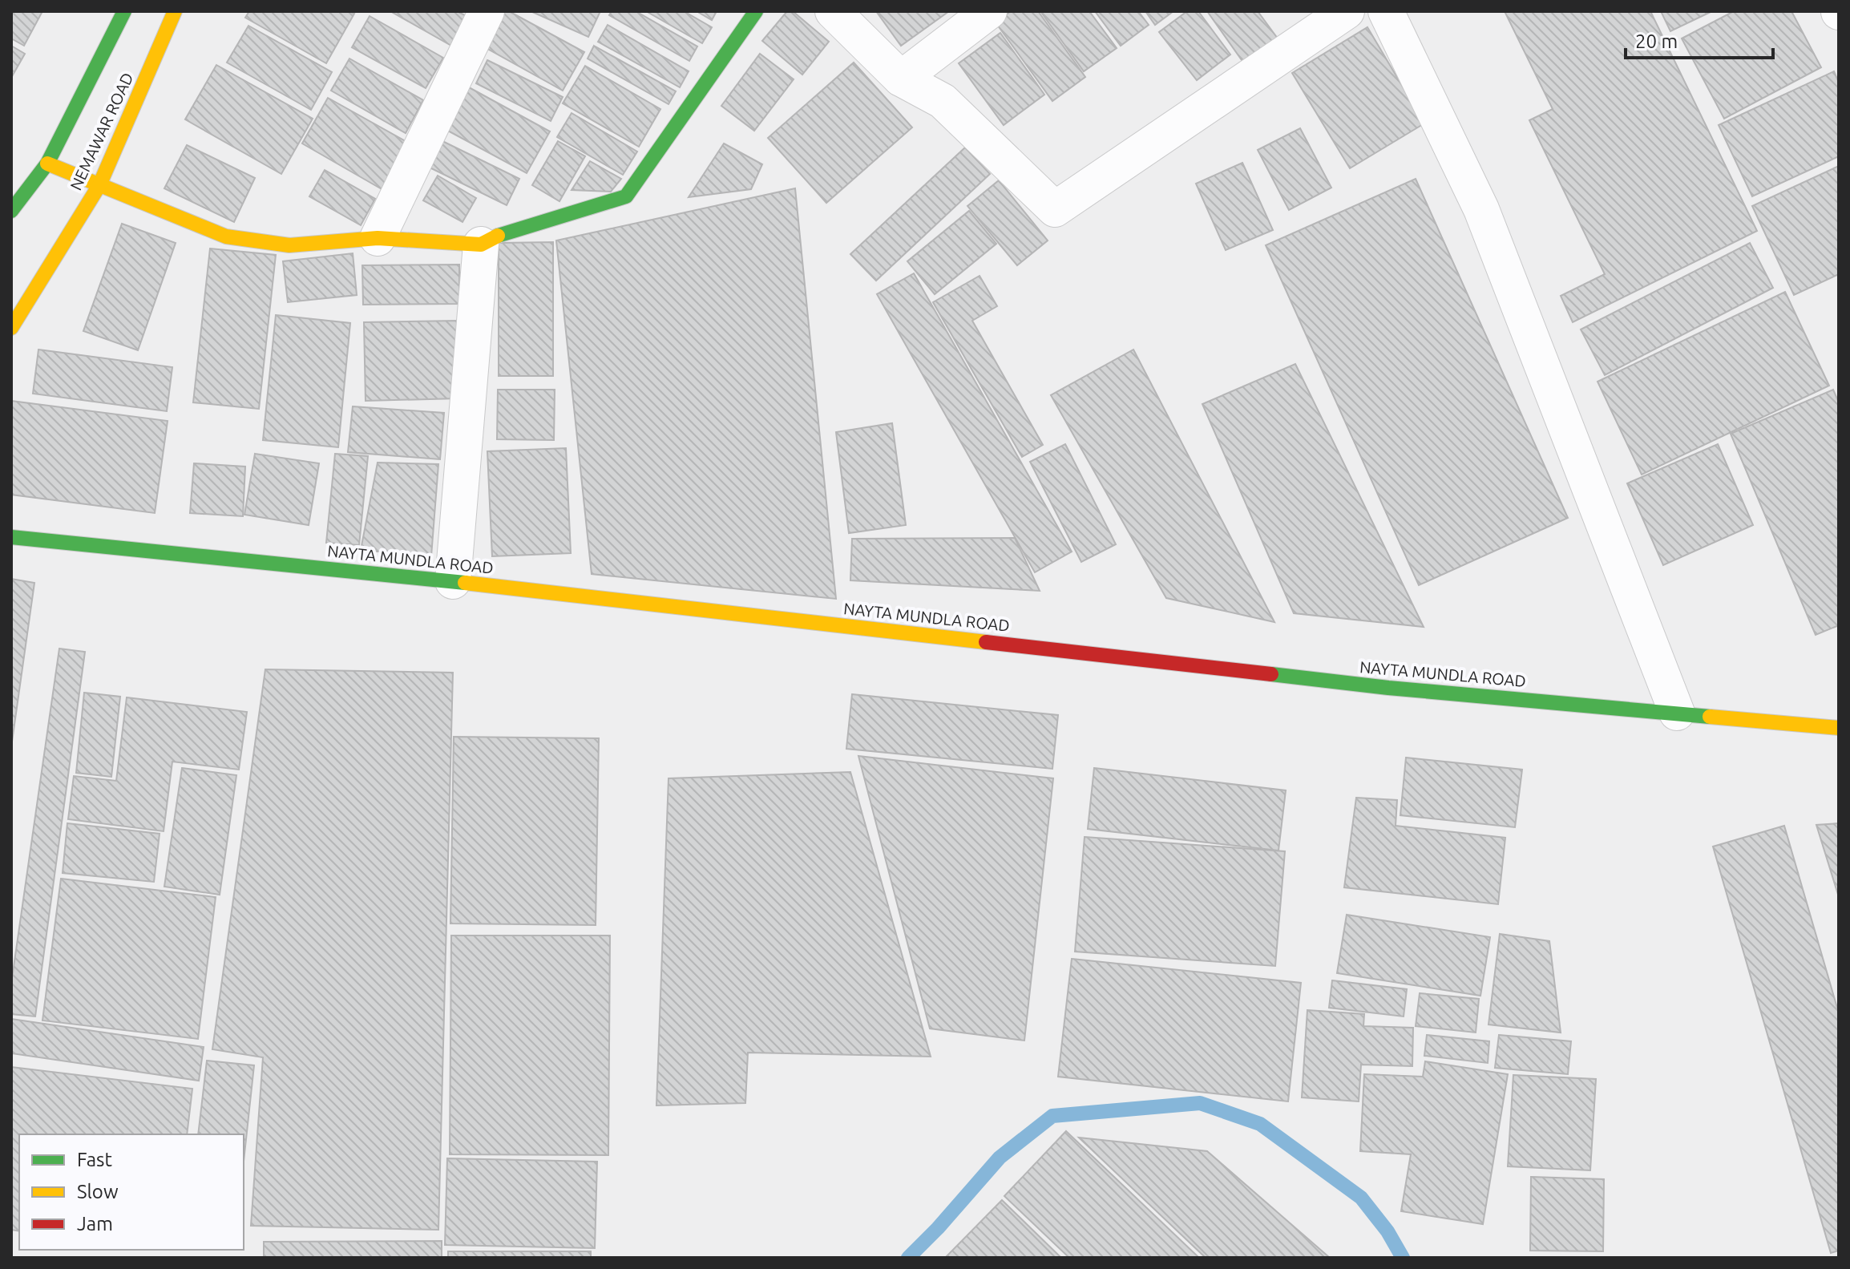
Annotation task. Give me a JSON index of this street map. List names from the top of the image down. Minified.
{"streets":{"main road":["NEMAWAR ROAD","NAYTA MUNDLA ROAD"]},"legend":["Fast","Slow","Jam"],"scale_bar":"20 m"}
